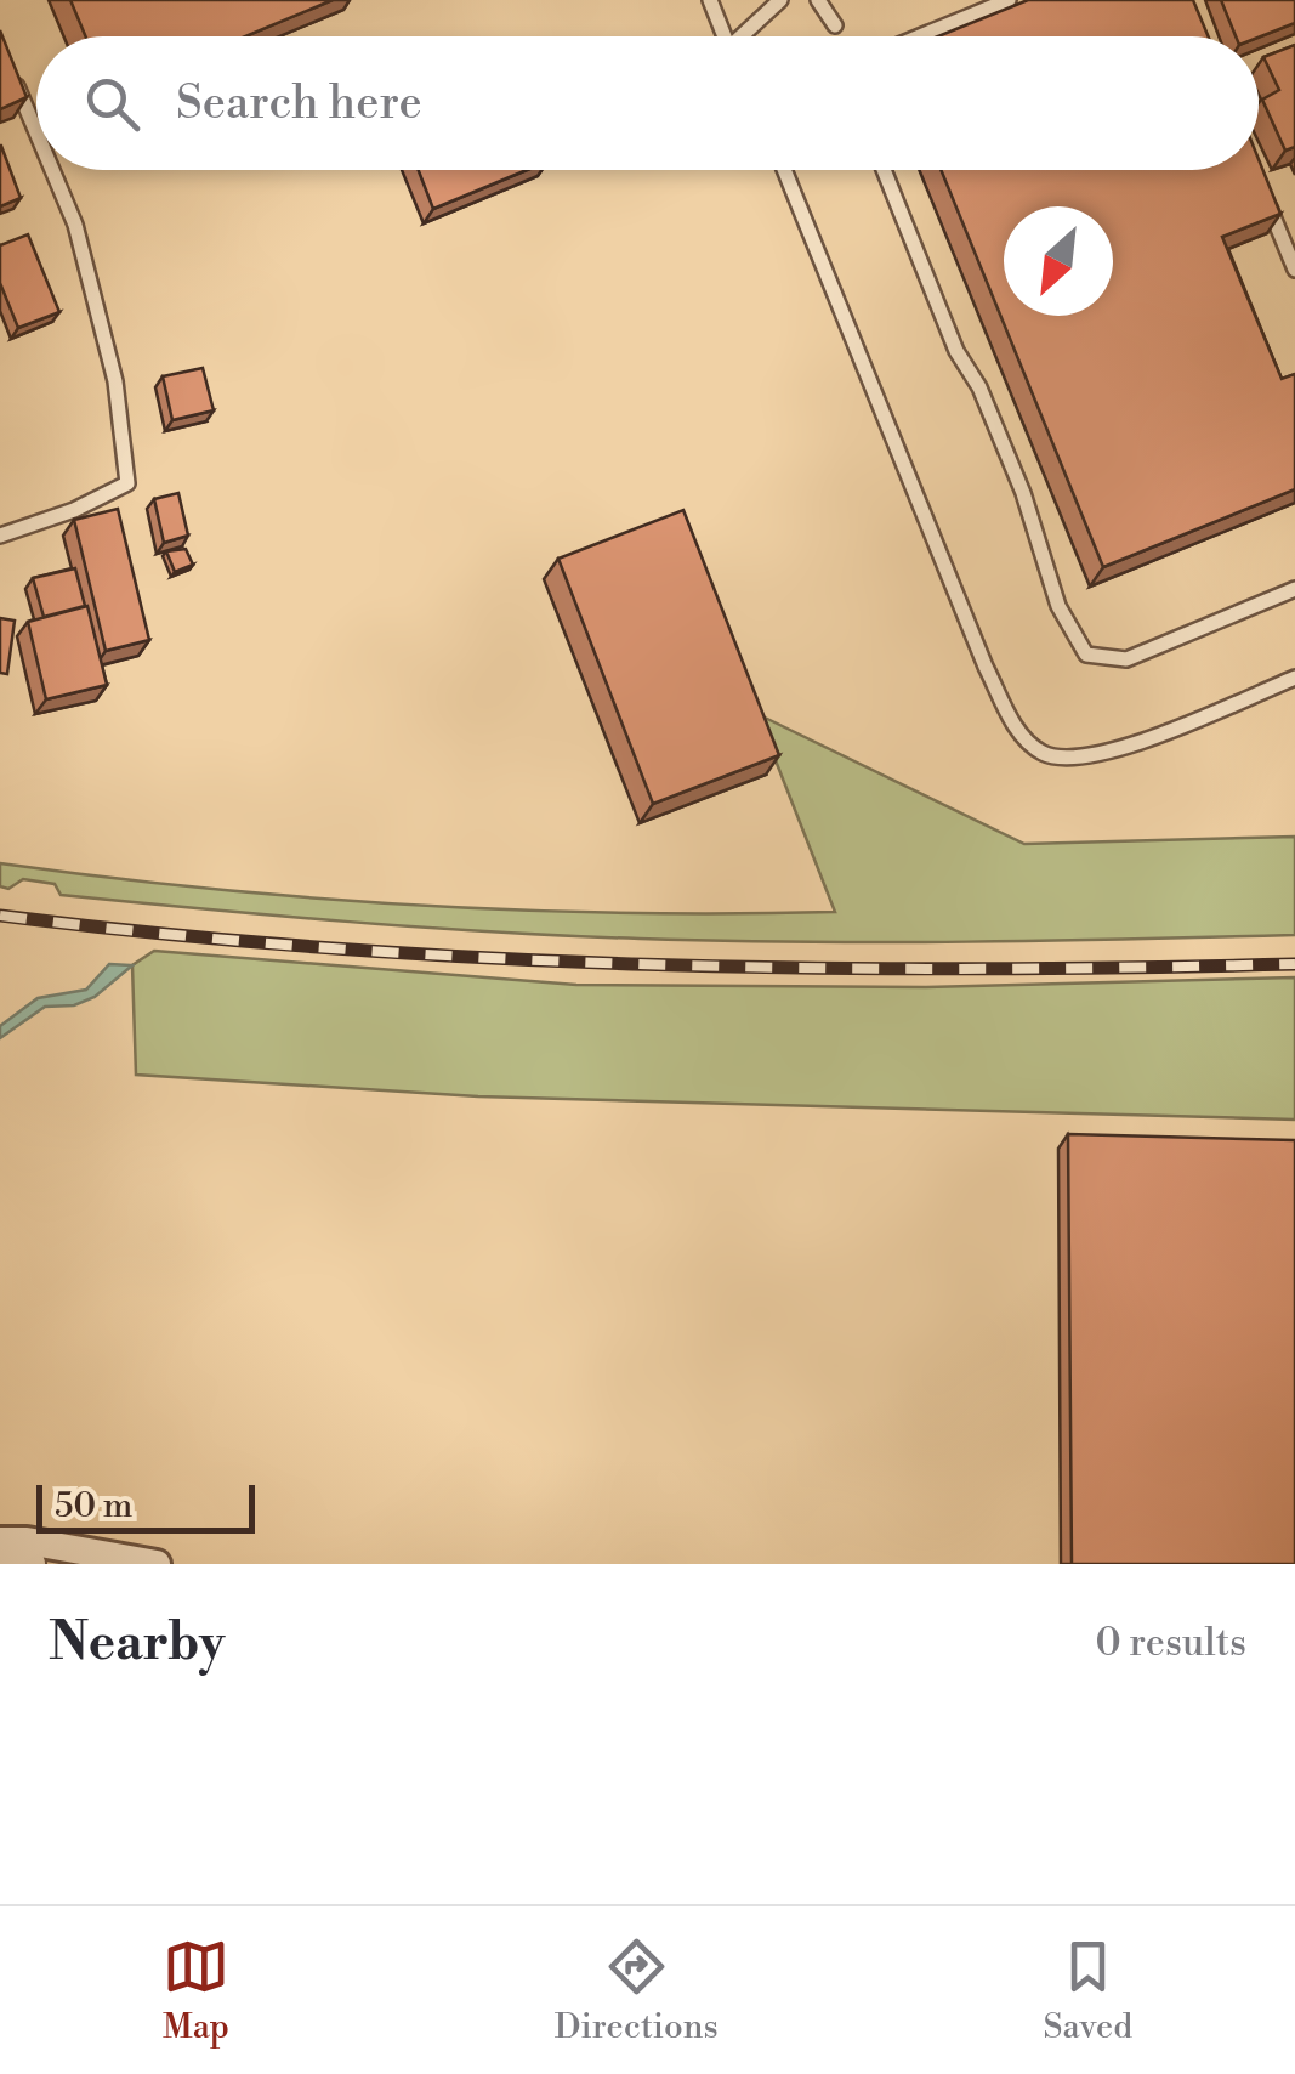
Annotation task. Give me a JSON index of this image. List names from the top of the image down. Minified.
{"scale_bar":"50 m","north":"bottom left","page":{"search":"Search here","scale":"50 m","heading":["Nearby","0 results"],"nav":["Map","Directions","Saved"]}}
